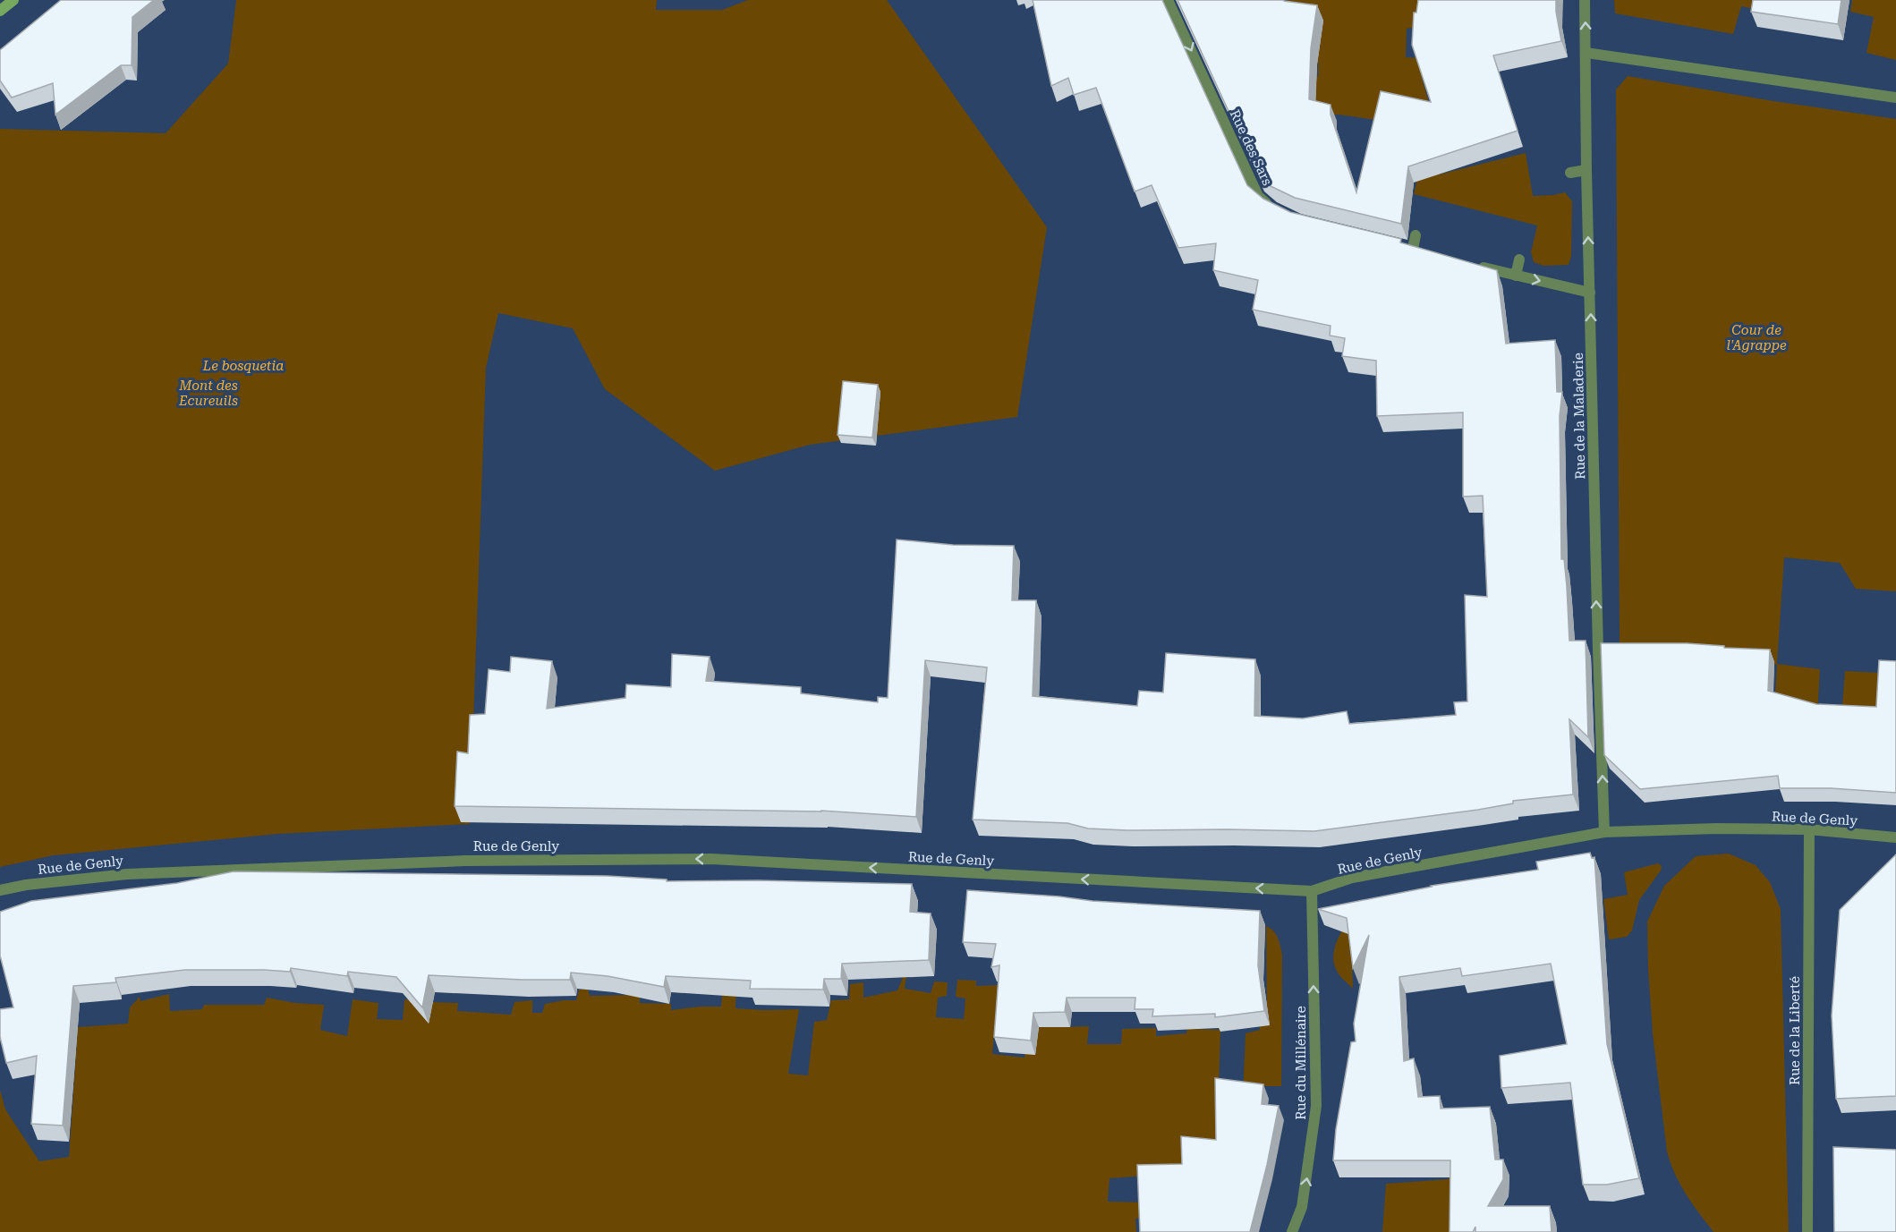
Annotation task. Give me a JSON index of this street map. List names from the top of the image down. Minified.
{"streets":{"street":["Rue des Sars","Rue de la Maladerie","Rue de Genly","Rue de la Liberté","Rue du Millénaire"]},"crossings":[["Rue de la Maladerie","Rue de Genly"],["Rue de Genly","Rue de la Liberté"],["Rue de Genly","Rue du Millénaire"]],"one_way":["Rue des Sars","Rue de la Maladerie","Rue de Genly","Rue du Millénaire"],"parks":["Cour de l'Agrappe","Le bosquetia","Mont des Ecureuils"]}
